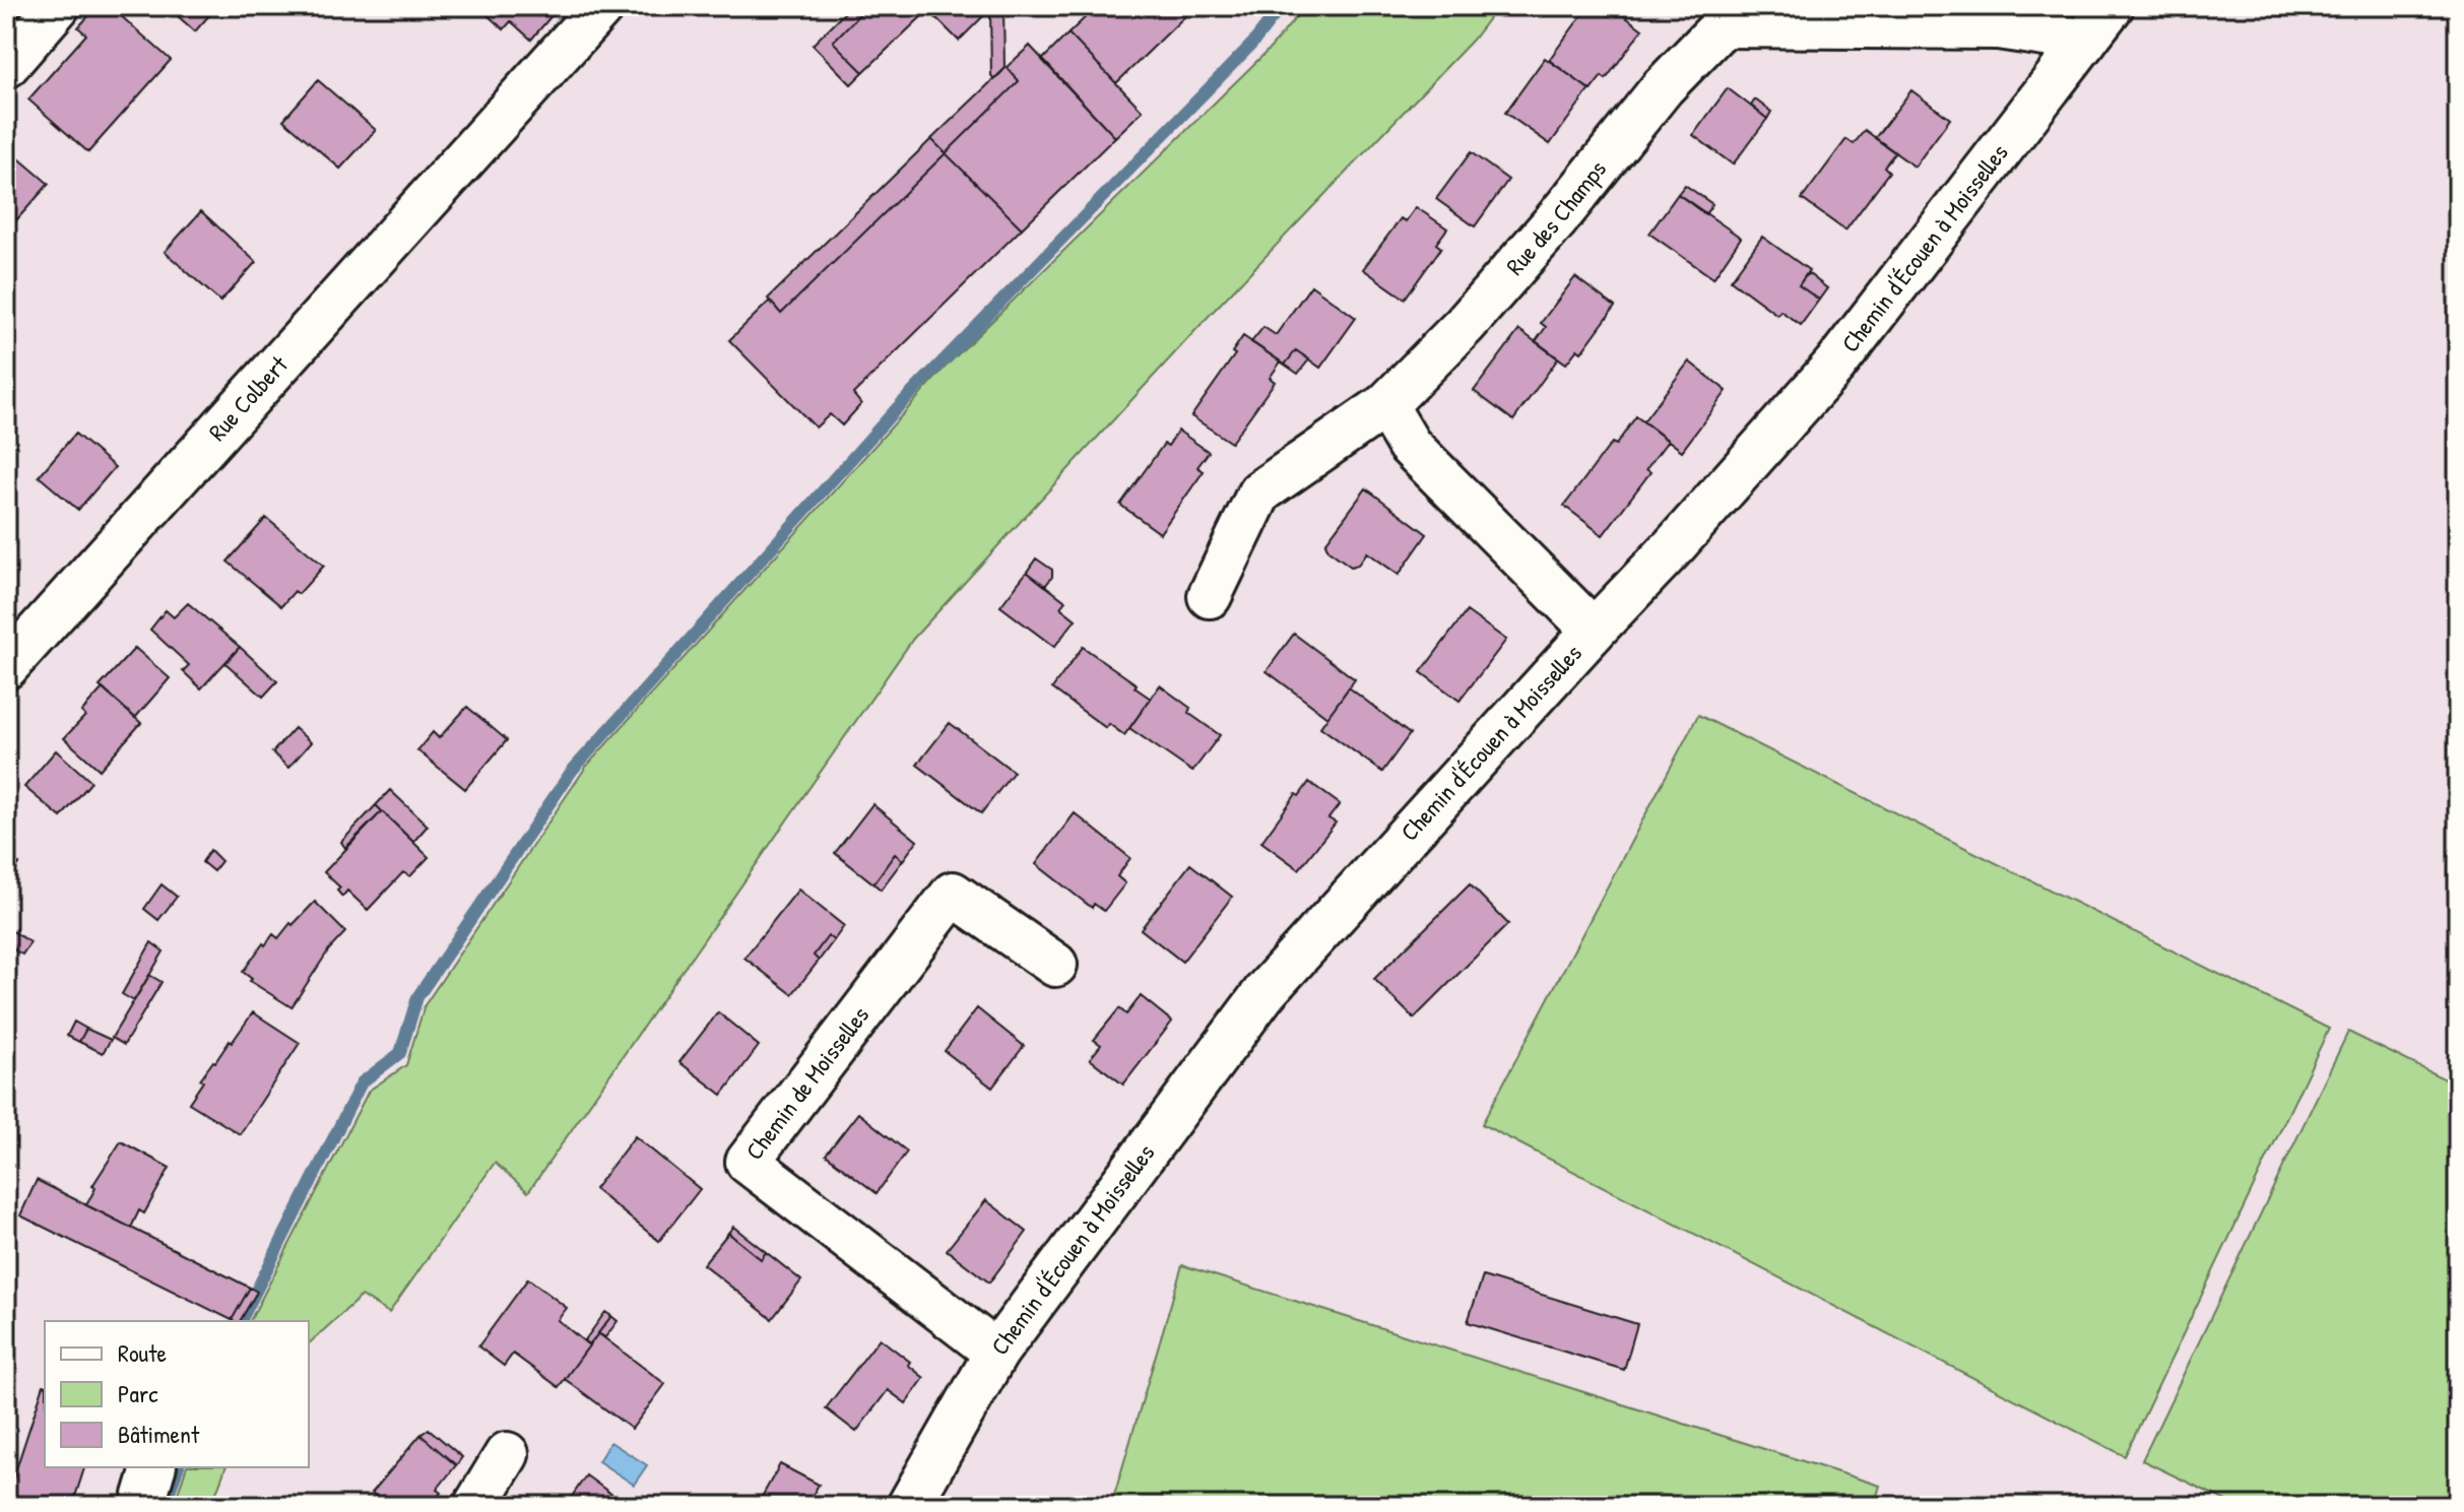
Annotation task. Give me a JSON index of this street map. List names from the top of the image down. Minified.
{"streets":{"street":["Rue des Champs","Chemin d'Écouen à Moisselles","Rue Colbert","Chemin de Moisselles"]},"crossings":[["Rue des Champs","Chemin d'Écouen à Moisselles"],["Chemin d'Écouen à Moisselles","Chemin de Moisselles"]],"legend":["Route","Parc","Bâtiment"]}
